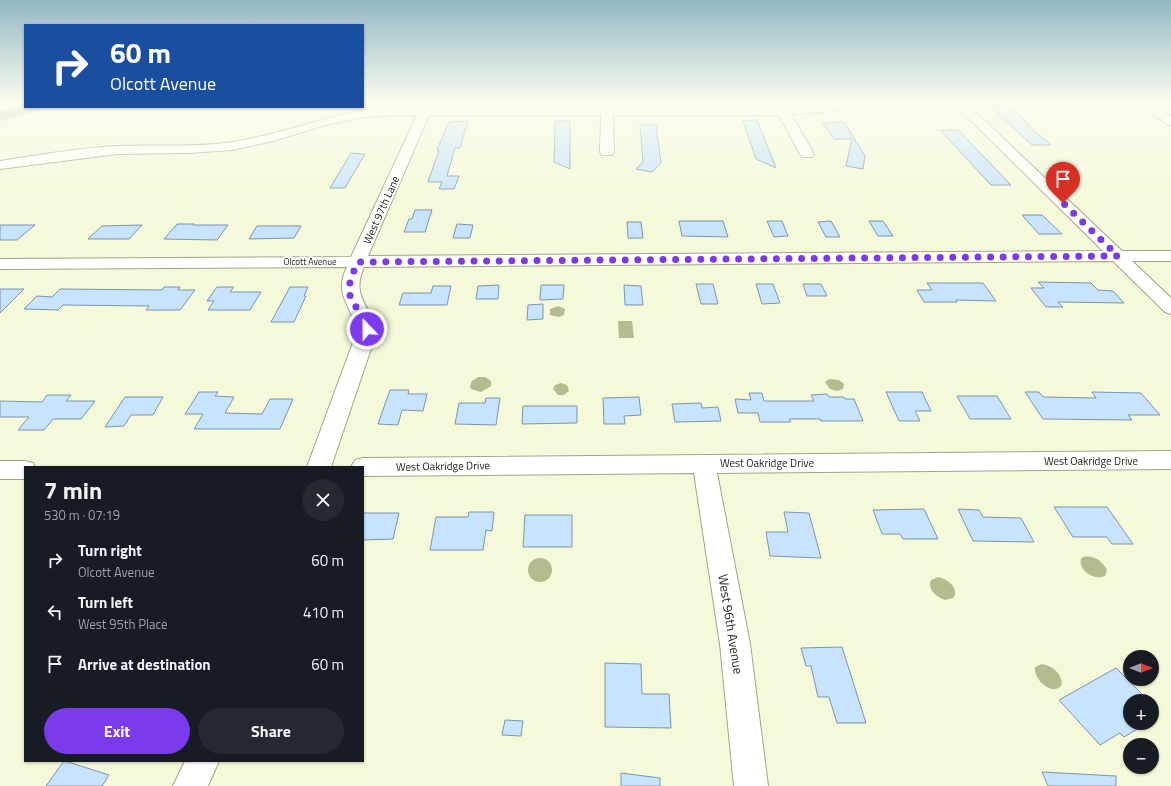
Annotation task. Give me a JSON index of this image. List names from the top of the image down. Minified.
{"streets":{"street":["West 97th Lane","Olcott Avenue","West Oakridge Drive","West 96th Avenue"]},"crossings":[["West 97th Lane","Olcott Avenue"],["West Oakridge Drive","West 96th Avenue"]],"north":"right","page":{"turn":["60 m","Olcott Avenue"],"heading":["7 min","530 m · 07:19"],"list":[{"name":"Turn right","note":"Olcott Avenue","value":"60 m"},{"name":"Turn left","note":"West 95th Place","value":"410 m"},{"name":"Arrive at destination","value":"60 m"}],"map_buttons":["+","−"],"buttons":["Exit","Share"]}}
